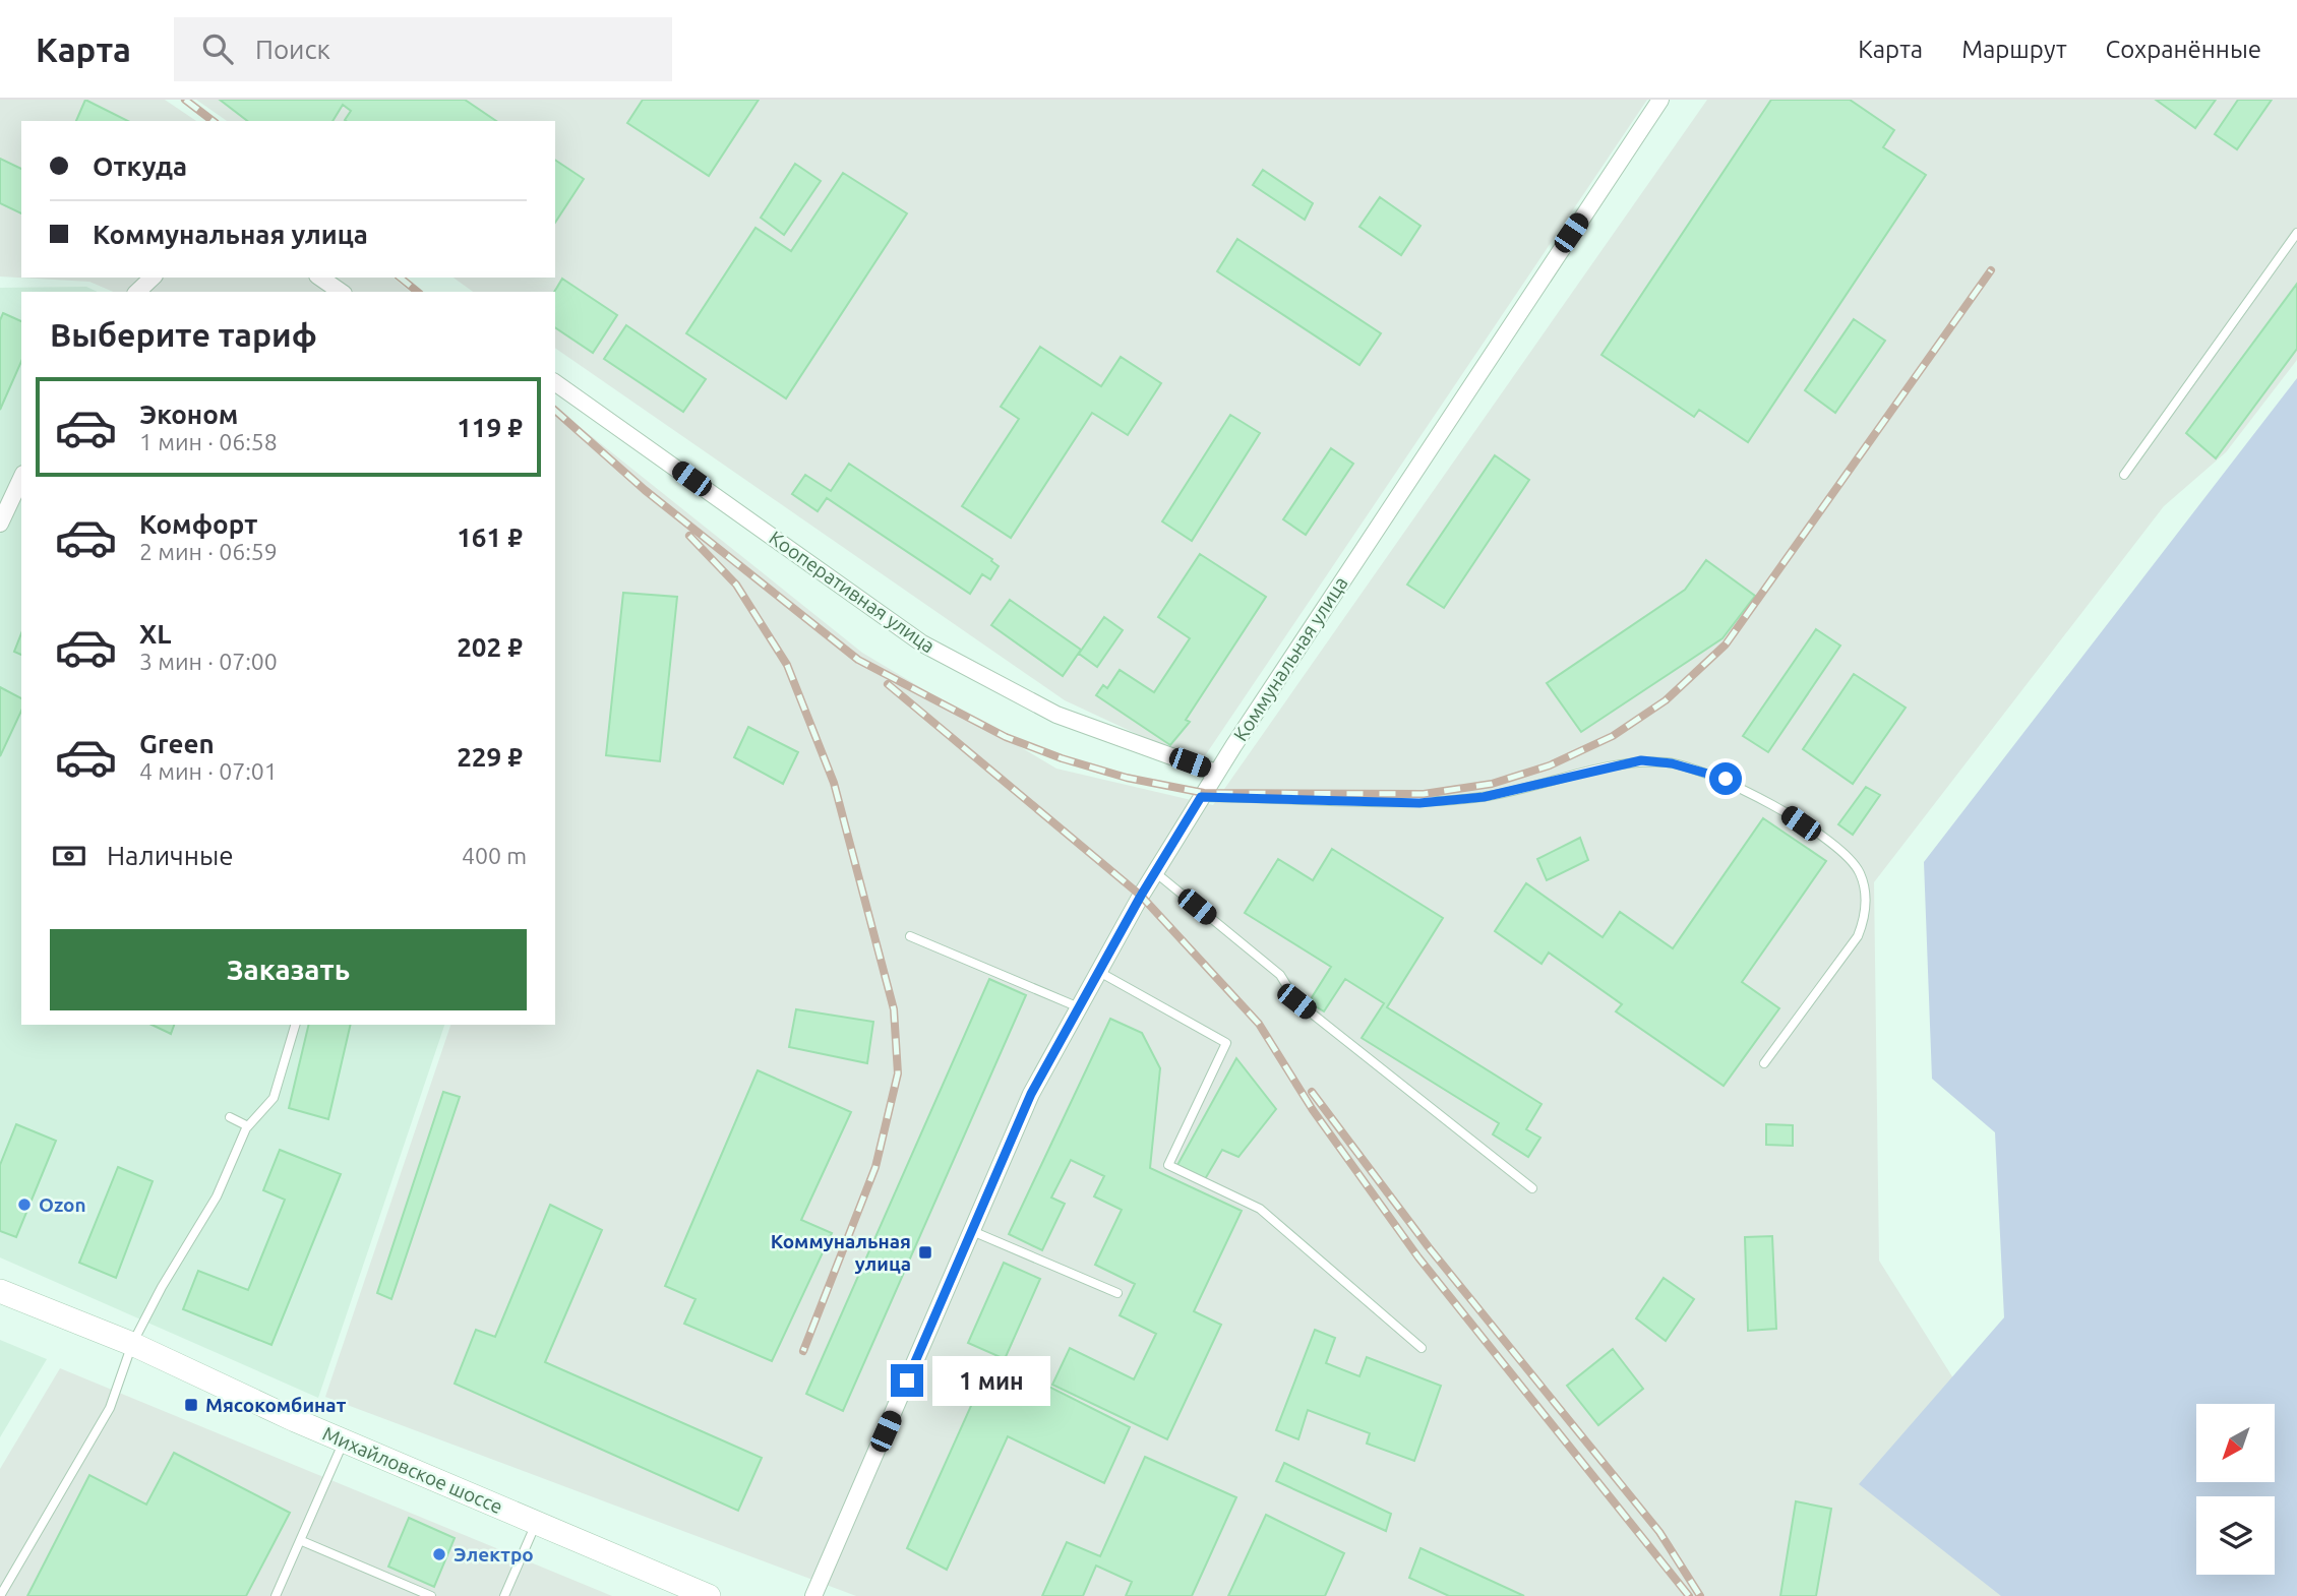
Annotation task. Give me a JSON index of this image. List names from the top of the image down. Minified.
{"streets":{"main road":["Михайловское шоссе"],"street":["Кооперативная улица","Коммунальная улица"]},"crossings":[["Кооперативная улица","Коммунальная улица"]],"places":{"other":["Ozon","Электро"],"transit":["Коммунальная улица","Мясокомбинат"]},"north":"bottom left","page":{"header":"Карта","search":"Поиск","nav":["Карта","Маршрут","Сохранённые"],"banner":["Откуда","Коммунальная улица"],"heading":"Выберите тариф","list":[{"name":"Эконом","note":"1 мин · 06:58","value":"119 ₽"},{"name":"Комфорт","note":"2 мин · 06:59","value":"161 ₽"},{"name":"XL","note":"3 мин · 07:00","value":"202 ₽"},{"name":"Green","note":"4 мин · 07:01","value":"229 ₽"}],"pay":["Наличные","400 m"],"buttons":"Заказать","bubble":"1 мин"}}
